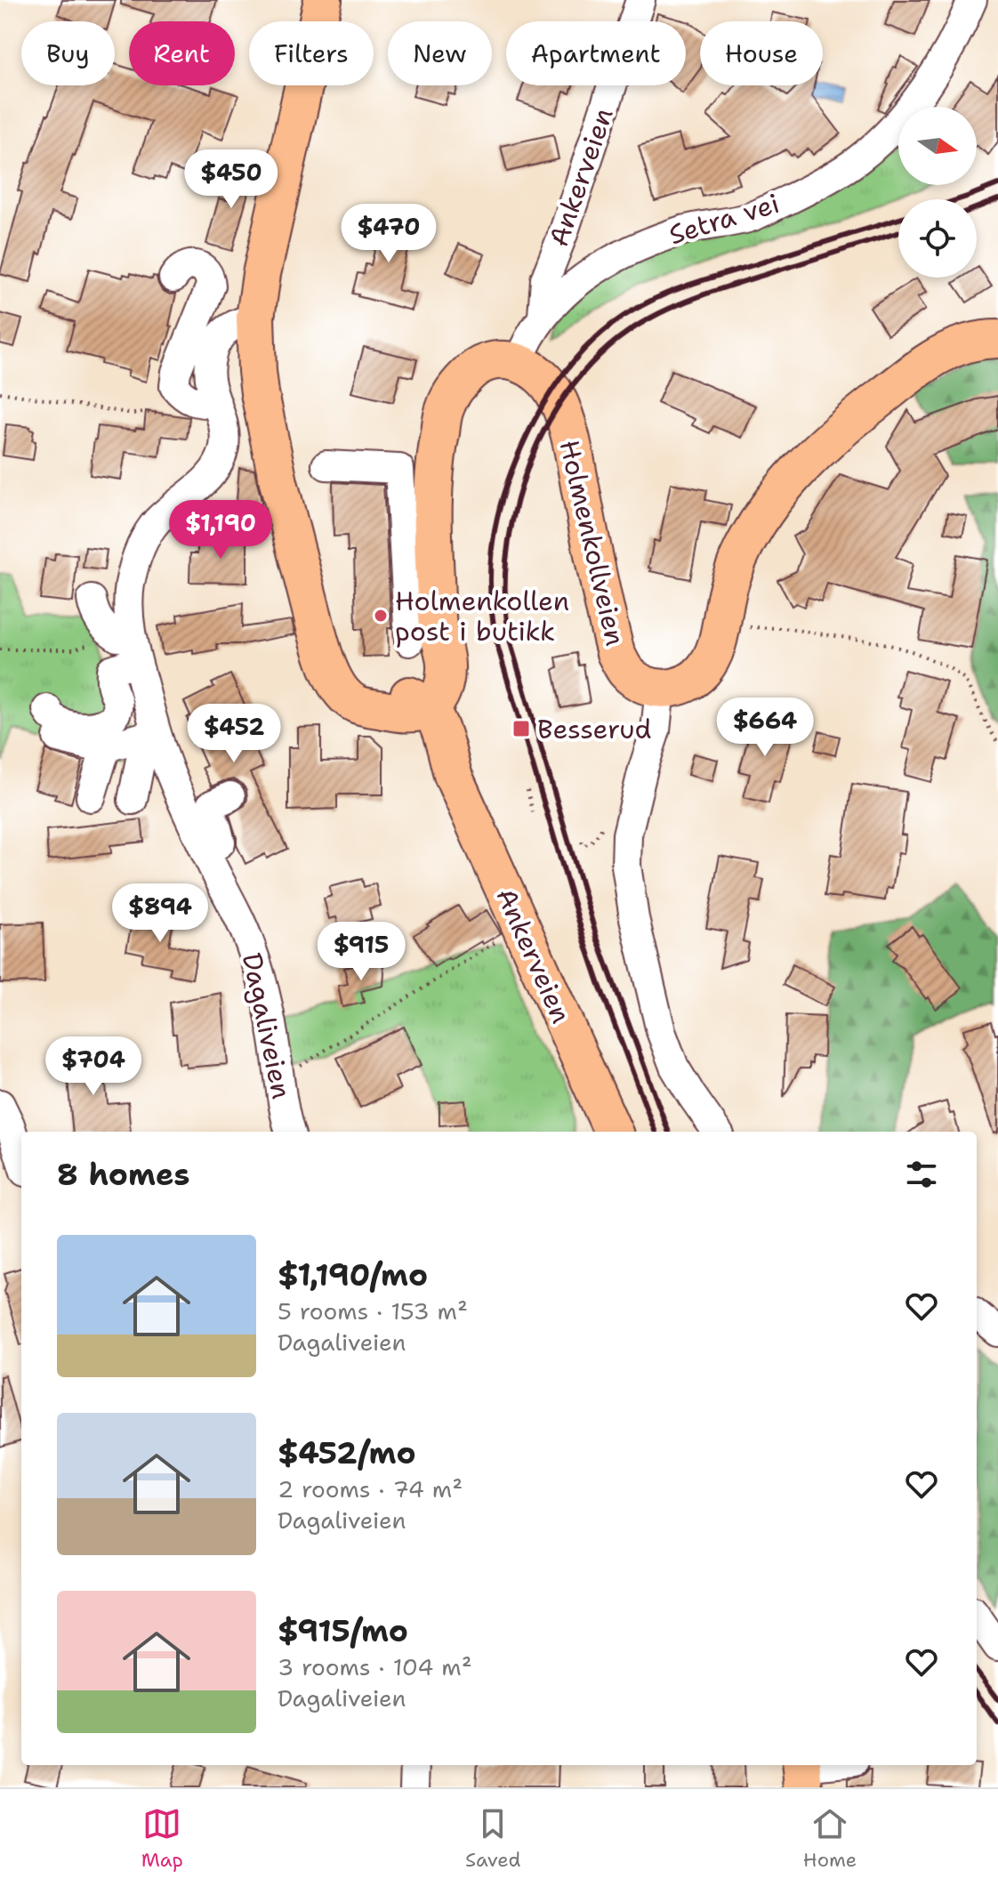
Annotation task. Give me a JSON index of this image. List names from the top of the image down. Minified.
{"streets":{"main road":["Ankerveien","Holmenkollveien"],"street":["Setra vei","Dagaliveien"]},"crossings":[["Ankerveien","Setra vei"],["Setra vei","Holmenkollveien"]],"places":{"other":["Holmenkollen post i butikk"],"transit":["Besserud"]},"north":"right","page":{"chip":["Buy","Rent","Filters","New","Apartment","House"],"price":["$450","$470","$1,190","$664","$452","$894","$915","$704"],"heading":"8 homes","list":[{"name":"$1,190/mo","note":"5 rooms · 153 m² · Dagaliveien"},{"name":"$452/mo","note":"2 rooms · 74 m² · Dagaliveien"},{"name":"$915/mo","note":"3 rooms · 104 m² · Dagaliveien"}],"tabs":["Map","Saved","Home"]}}
